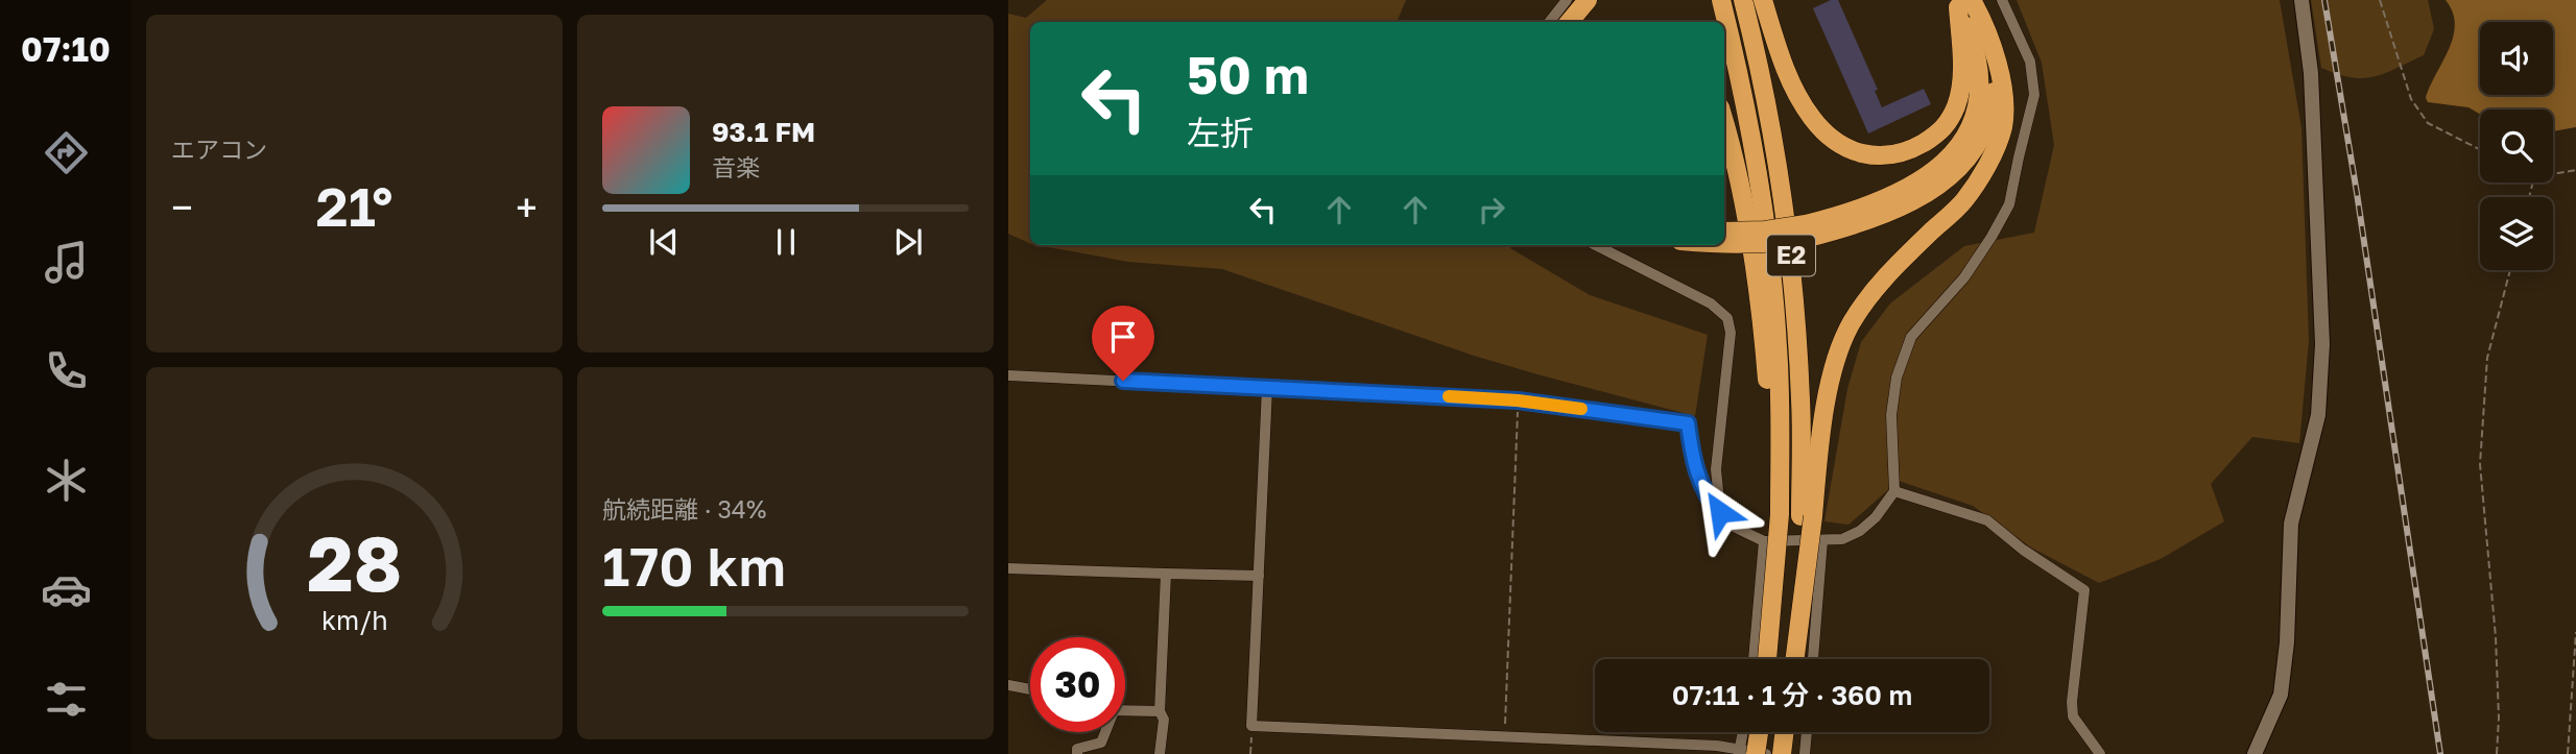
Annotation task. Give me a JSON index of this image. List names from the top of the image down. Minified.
{"streets":{"highway":["E2"]},"page":{"tabs":"07:10","tile":["エアコン",["航続距離 · 34%","170 km"]],"turn":["50 m","左折"],"song":["93.1 FM","音楽"],"heat":["−","21°","+"],"limit":"30","trip":"07:11 · 1 分 · 360 m","gauge":["28","km/h"]}}
